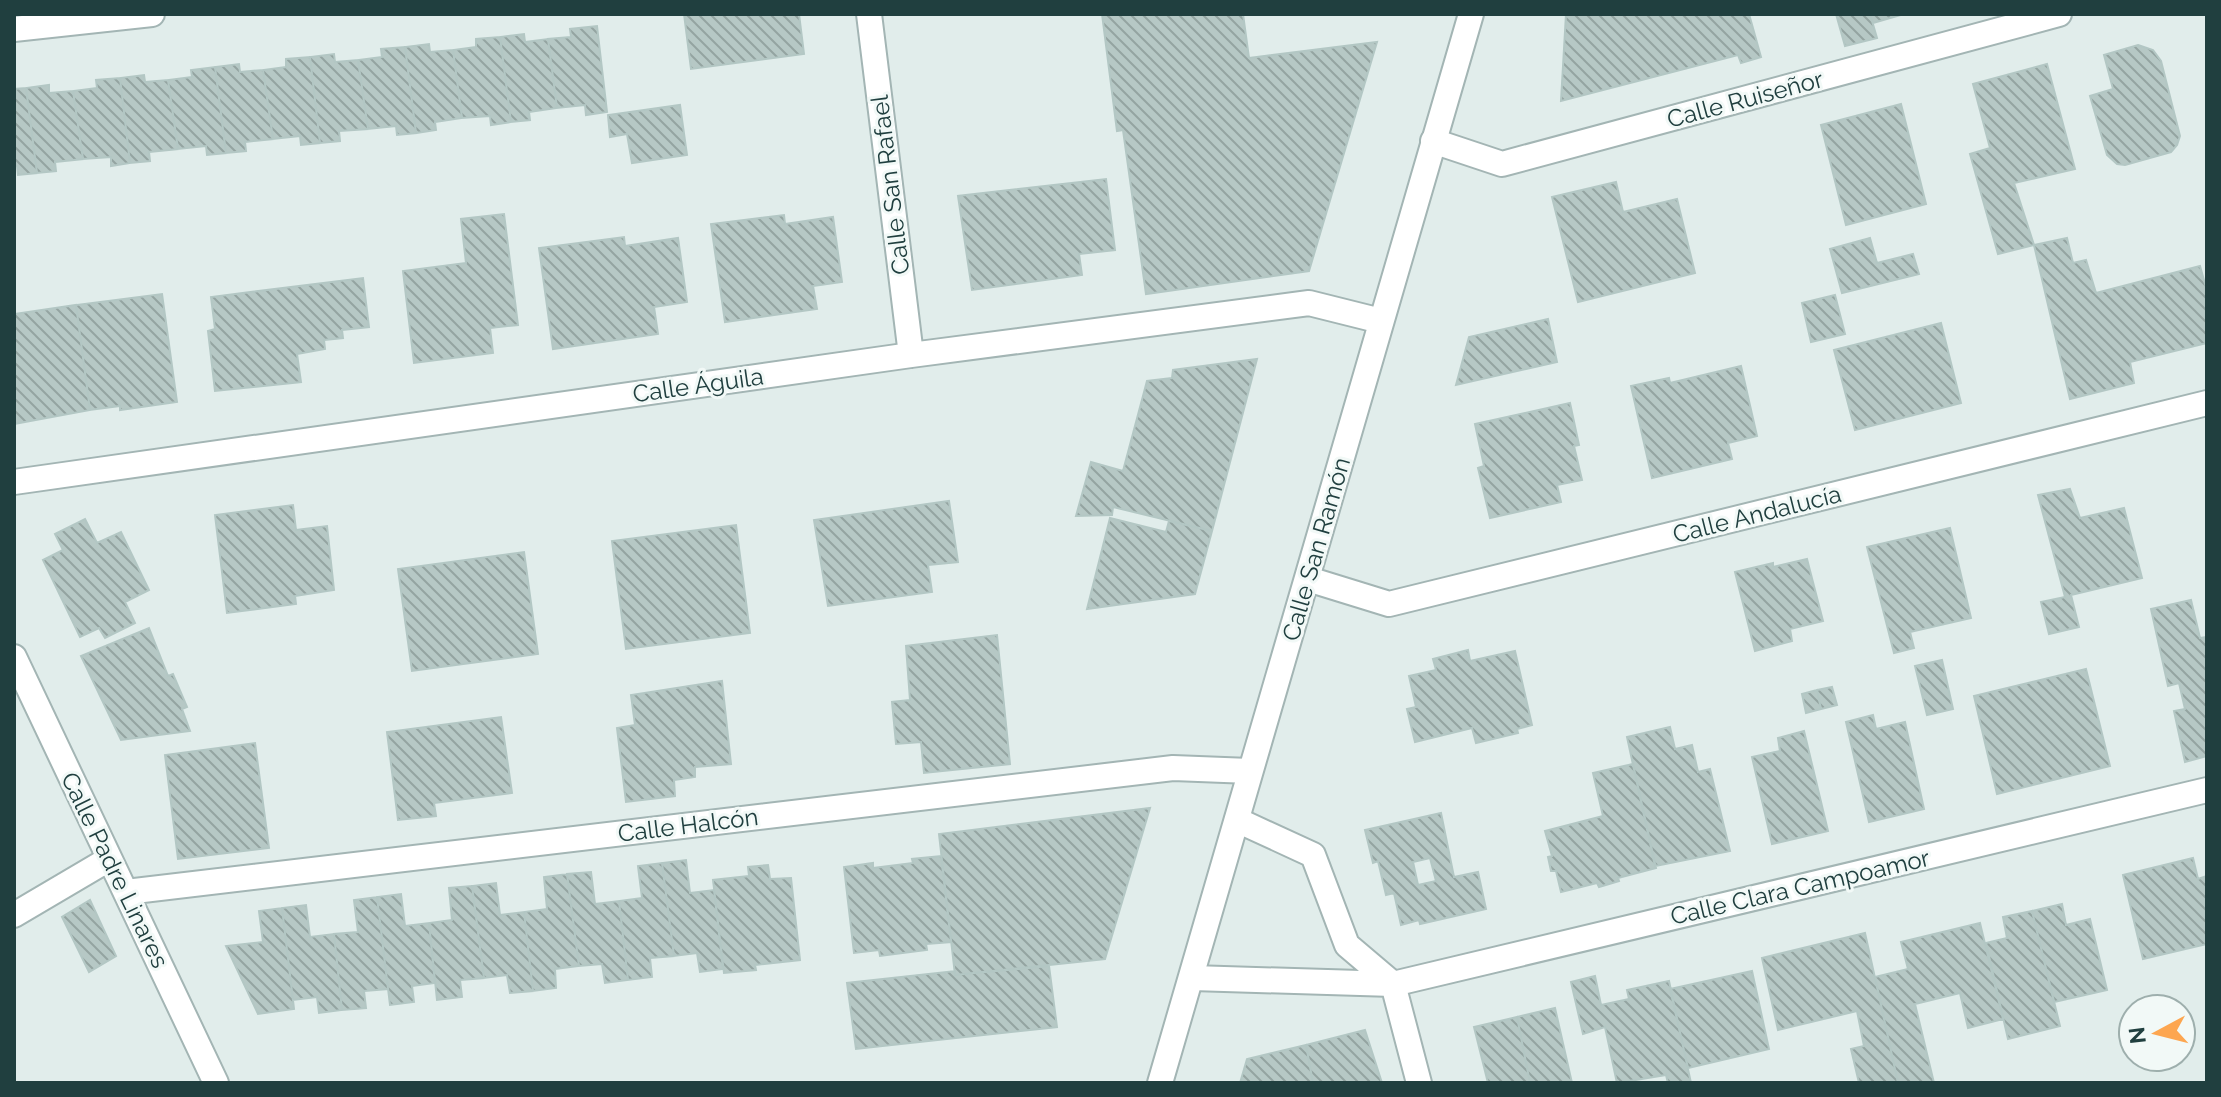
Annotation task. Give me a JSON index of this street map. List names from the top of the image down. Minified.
{"streets":{"street":["Calle Ruiseñor","Calle San Rafael","Calle Águila","Calle Andalucía","Calle San Ramón","Calle Halcón","Calle Padre Linares","Calle Clara Campoamor"]},"crossings":[["Calle Ruiseñor","Calle San Ramón"],["Calle San Rafael","Calle Águila"],["Calle Águila","Calle San Ramón"],["Calle Andalucía","Calle San Ramón"],["Calle San Ramón","Calle Halcón"],["Calle San Ramón","Calle Clara Campoamor"],["Calle Halcón","Calle Padre Linares"]],"north":"left"}
